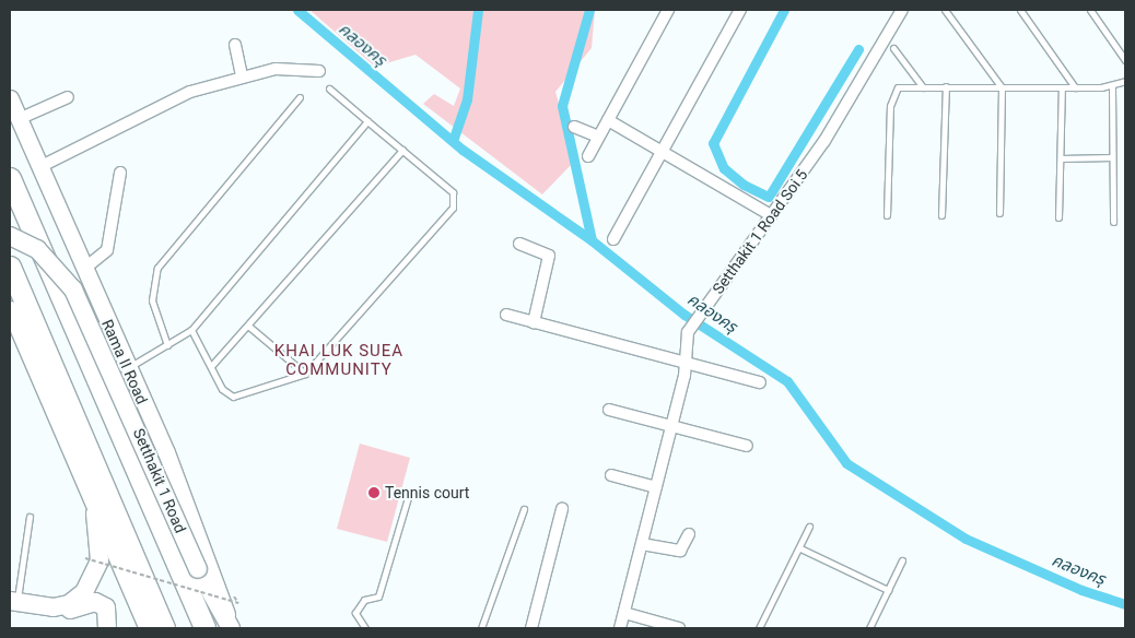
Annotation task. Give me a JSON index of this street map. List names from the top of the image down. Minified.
{"streets":{"main road":["Rama II Road","Setthakit 1 Road"],"street":["Setthakit 1 Road Soi 5"]},"crossings":[["Rama II Road","Setthakit 1 Road"]],"districts":["KHAI LUK SUEA COMMUNITY"],"water":["คลองครุ"],"places":["Tennis court"]}
